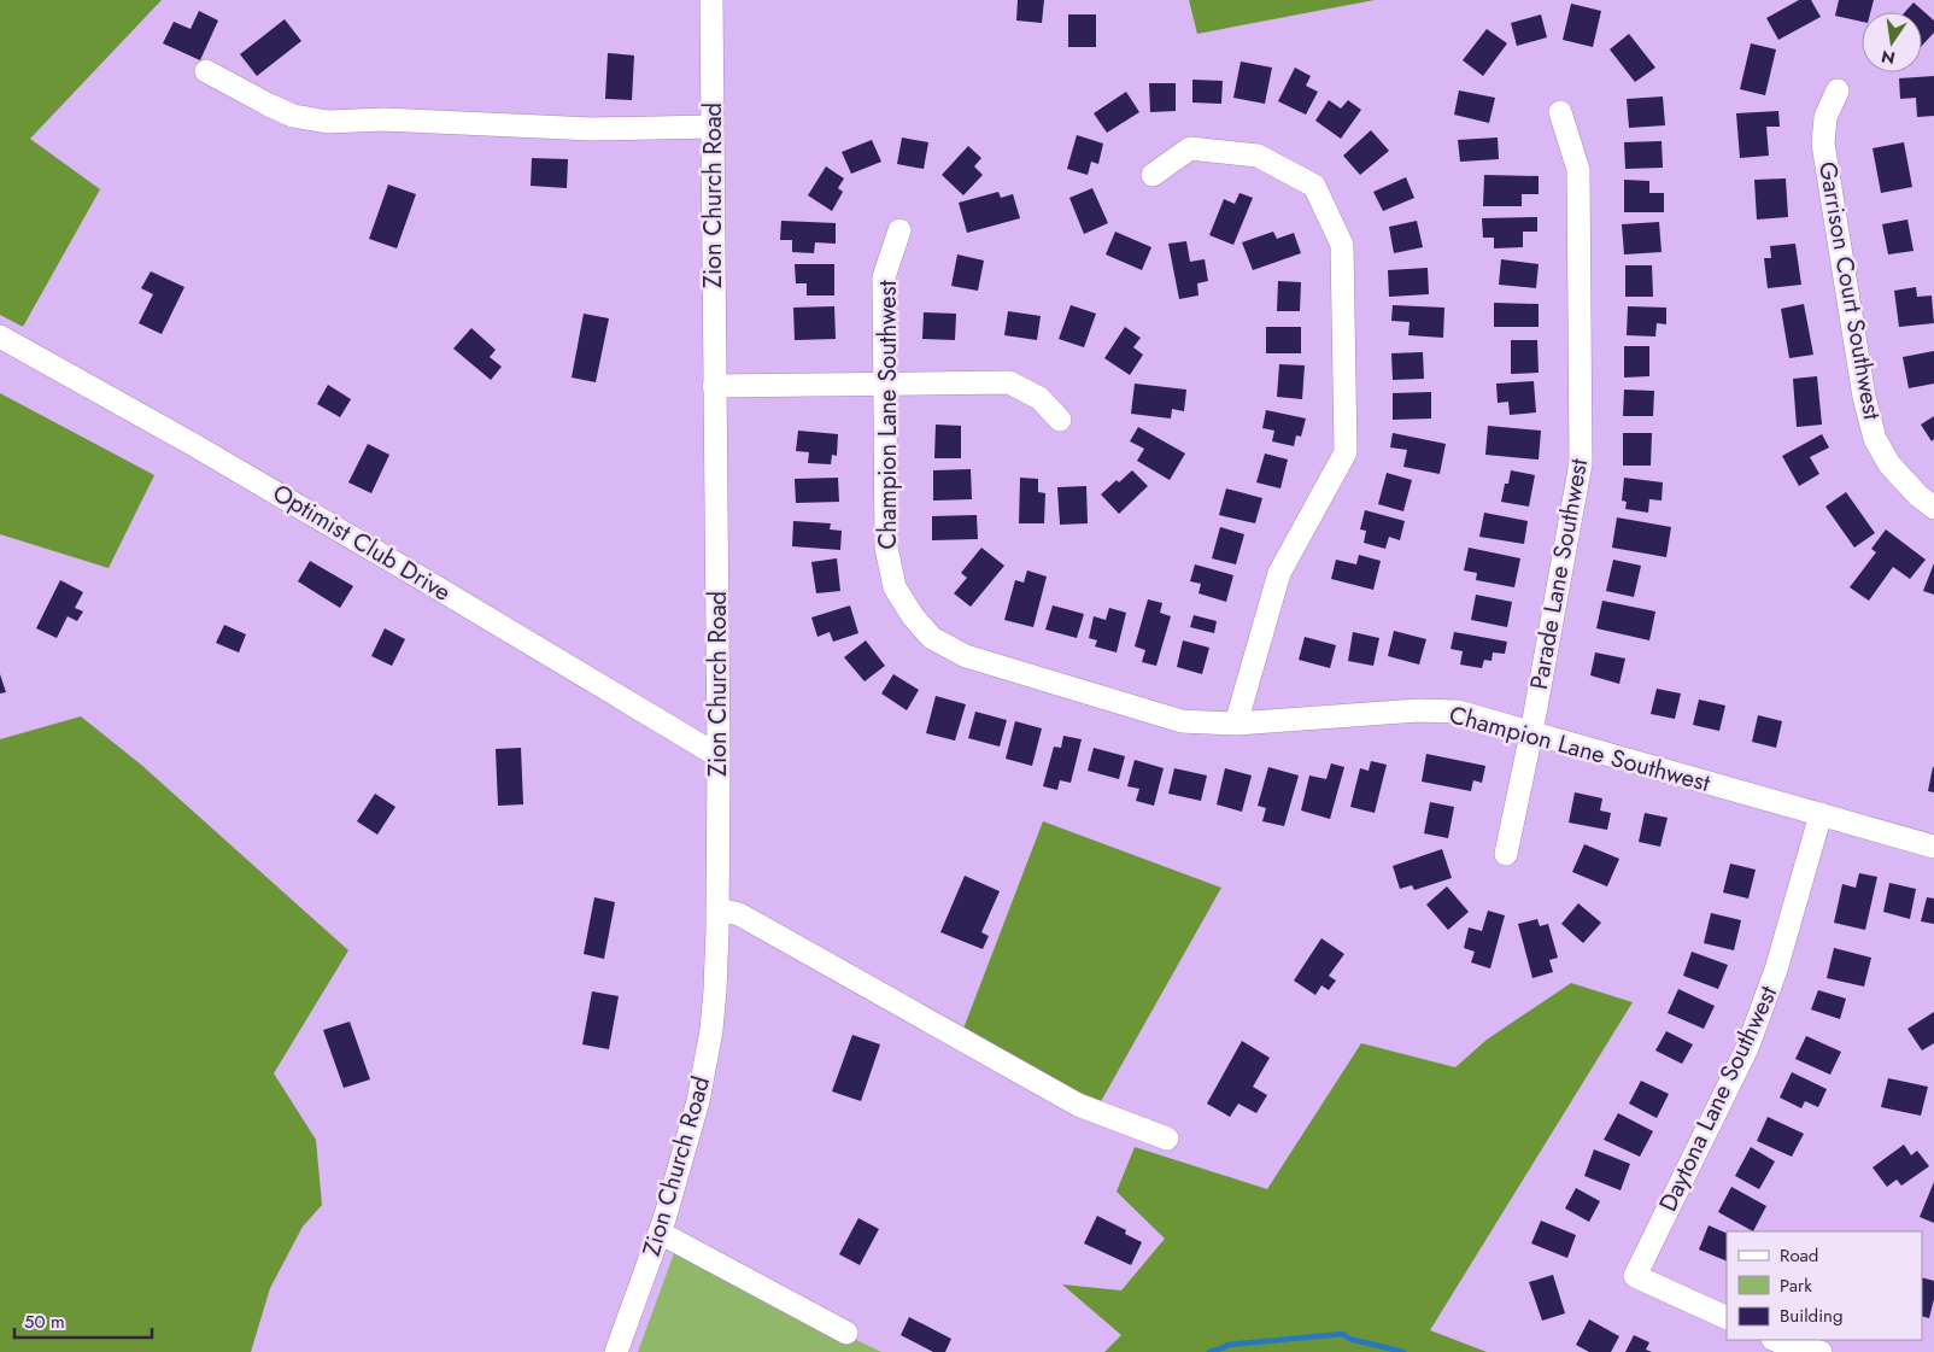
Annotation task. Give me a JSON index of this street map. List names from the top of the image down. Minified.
{"streets":{"street":["Zion Church Road","Garrison Court Southwest","Champion Lane Southwest","Optimist Club Drive","Parade Lane Southwest","Daytona Lane Southwest"]},"crossings":[["Zion Church Road","Optimist Club Drive"],["Champion Lane Southwest","Parade Lane Southwest"],["Champion Lane Southwest","Daytona Lane Southwest"]],"legend":["Road","Park","Building"],"scale_bar":"50 m","north":"bottom"}
